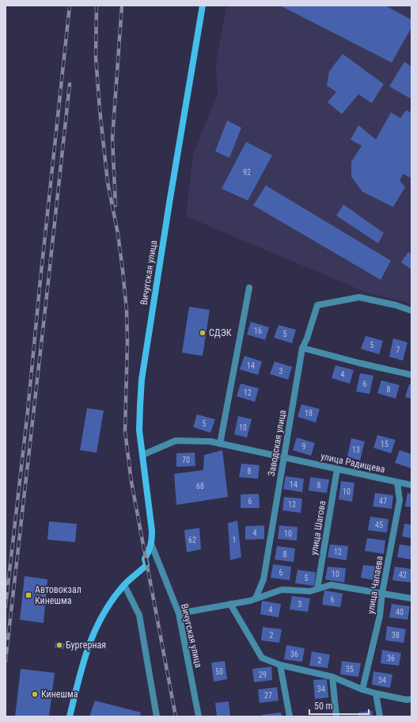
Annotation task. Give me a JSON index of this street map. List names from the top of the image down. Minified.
{"streets":{"main road":["Вичугская улица"],"street":["Заводская улица","улица Радищева","улица Шагова","улица Чапаева"]},"crossings":[["Вичугская улица","улица Радищева"],["Заводская улица","улица Радищева"],["улица Радищева","улица Шагова"],["улица Радищева","улица Чапаева"]],"places":{"other":["СДЭК","Бургерная","Кинешма"],"transit":["Автовокзал Кинешма"]},"house_numbers":["92","16","5","5","7","14","3","4","6","8","12","18","5","10","15","9","13","70","8","14","8","68","10","6","47","12","45","4","10","62","1","12","8","6","10","42","5","6","3","4","40","2","38","36","36","2","35","50","29","34","34","27"],"scale_bar":"50 m"}
